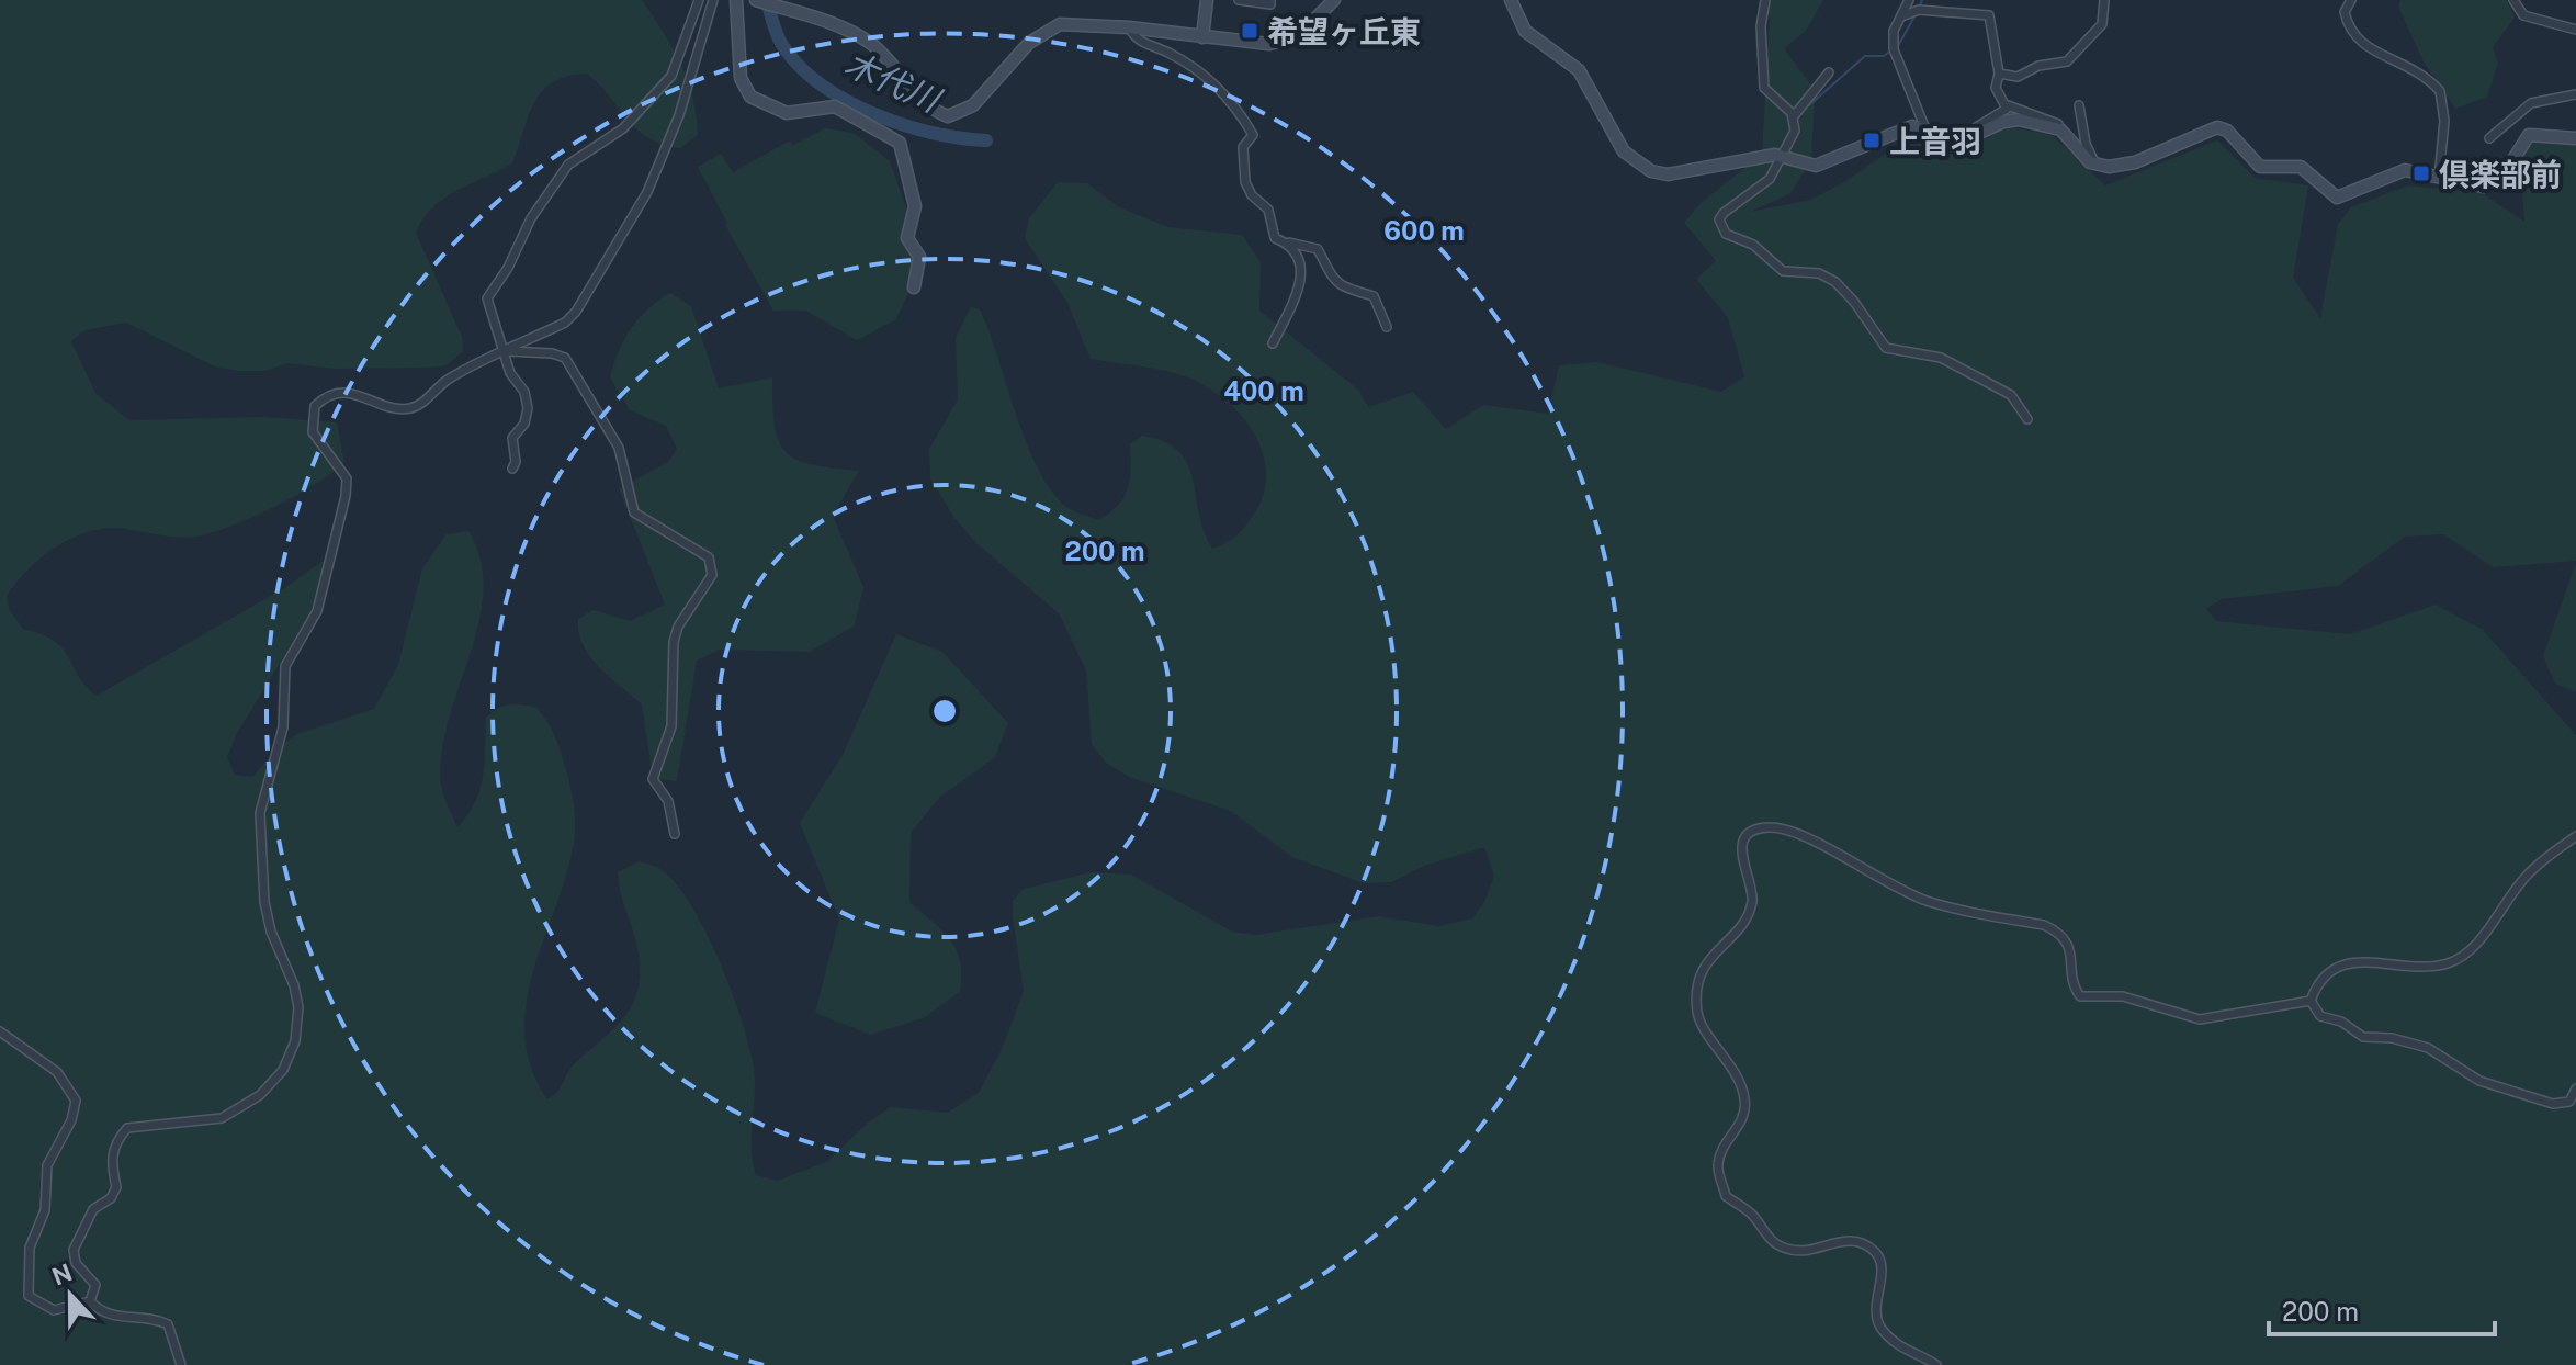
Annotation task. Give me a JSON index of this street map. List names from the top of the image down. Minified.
{"water":["木代川"],"places":{"transit":["希望ヶ丘東","上音羽","倶楽部前"]},"scale_bar":"200 m","north":"top","rings":["600 m","400 m","200 m"]}
